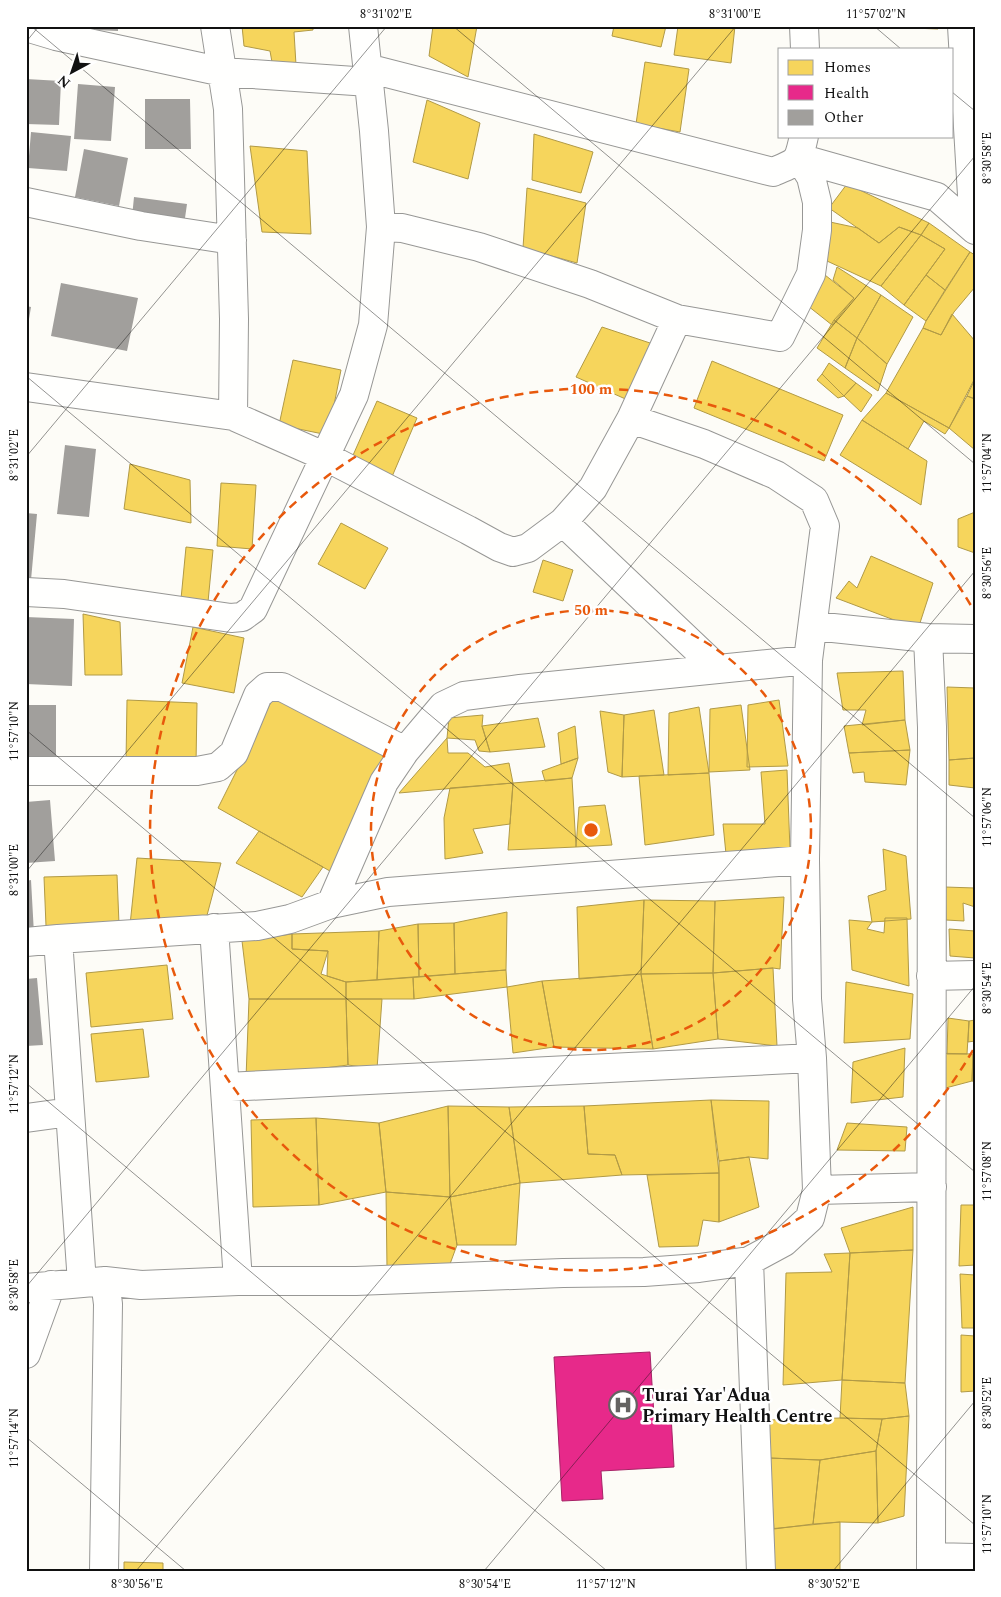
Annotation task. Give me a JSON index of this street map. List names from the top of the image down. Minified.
{"places":{"hospital":["Turai Yar'Adua Primary Health Centre"]},"legend":["Homes","Health","Other"],"north":"bottom left","coordinates":["8°31'02\"E","8°31'00\"E","11°57'02\"N","8°30'58\"E","11°57'04\"N","8°30'56\"E","11°57'10\"N","11°57'06\"N","8°30'54\"E","11°57'12\"N","11°57'08\"N","8°30'52\"E","11°57'14\"N"],"rings":["100 m","50 m"]}
